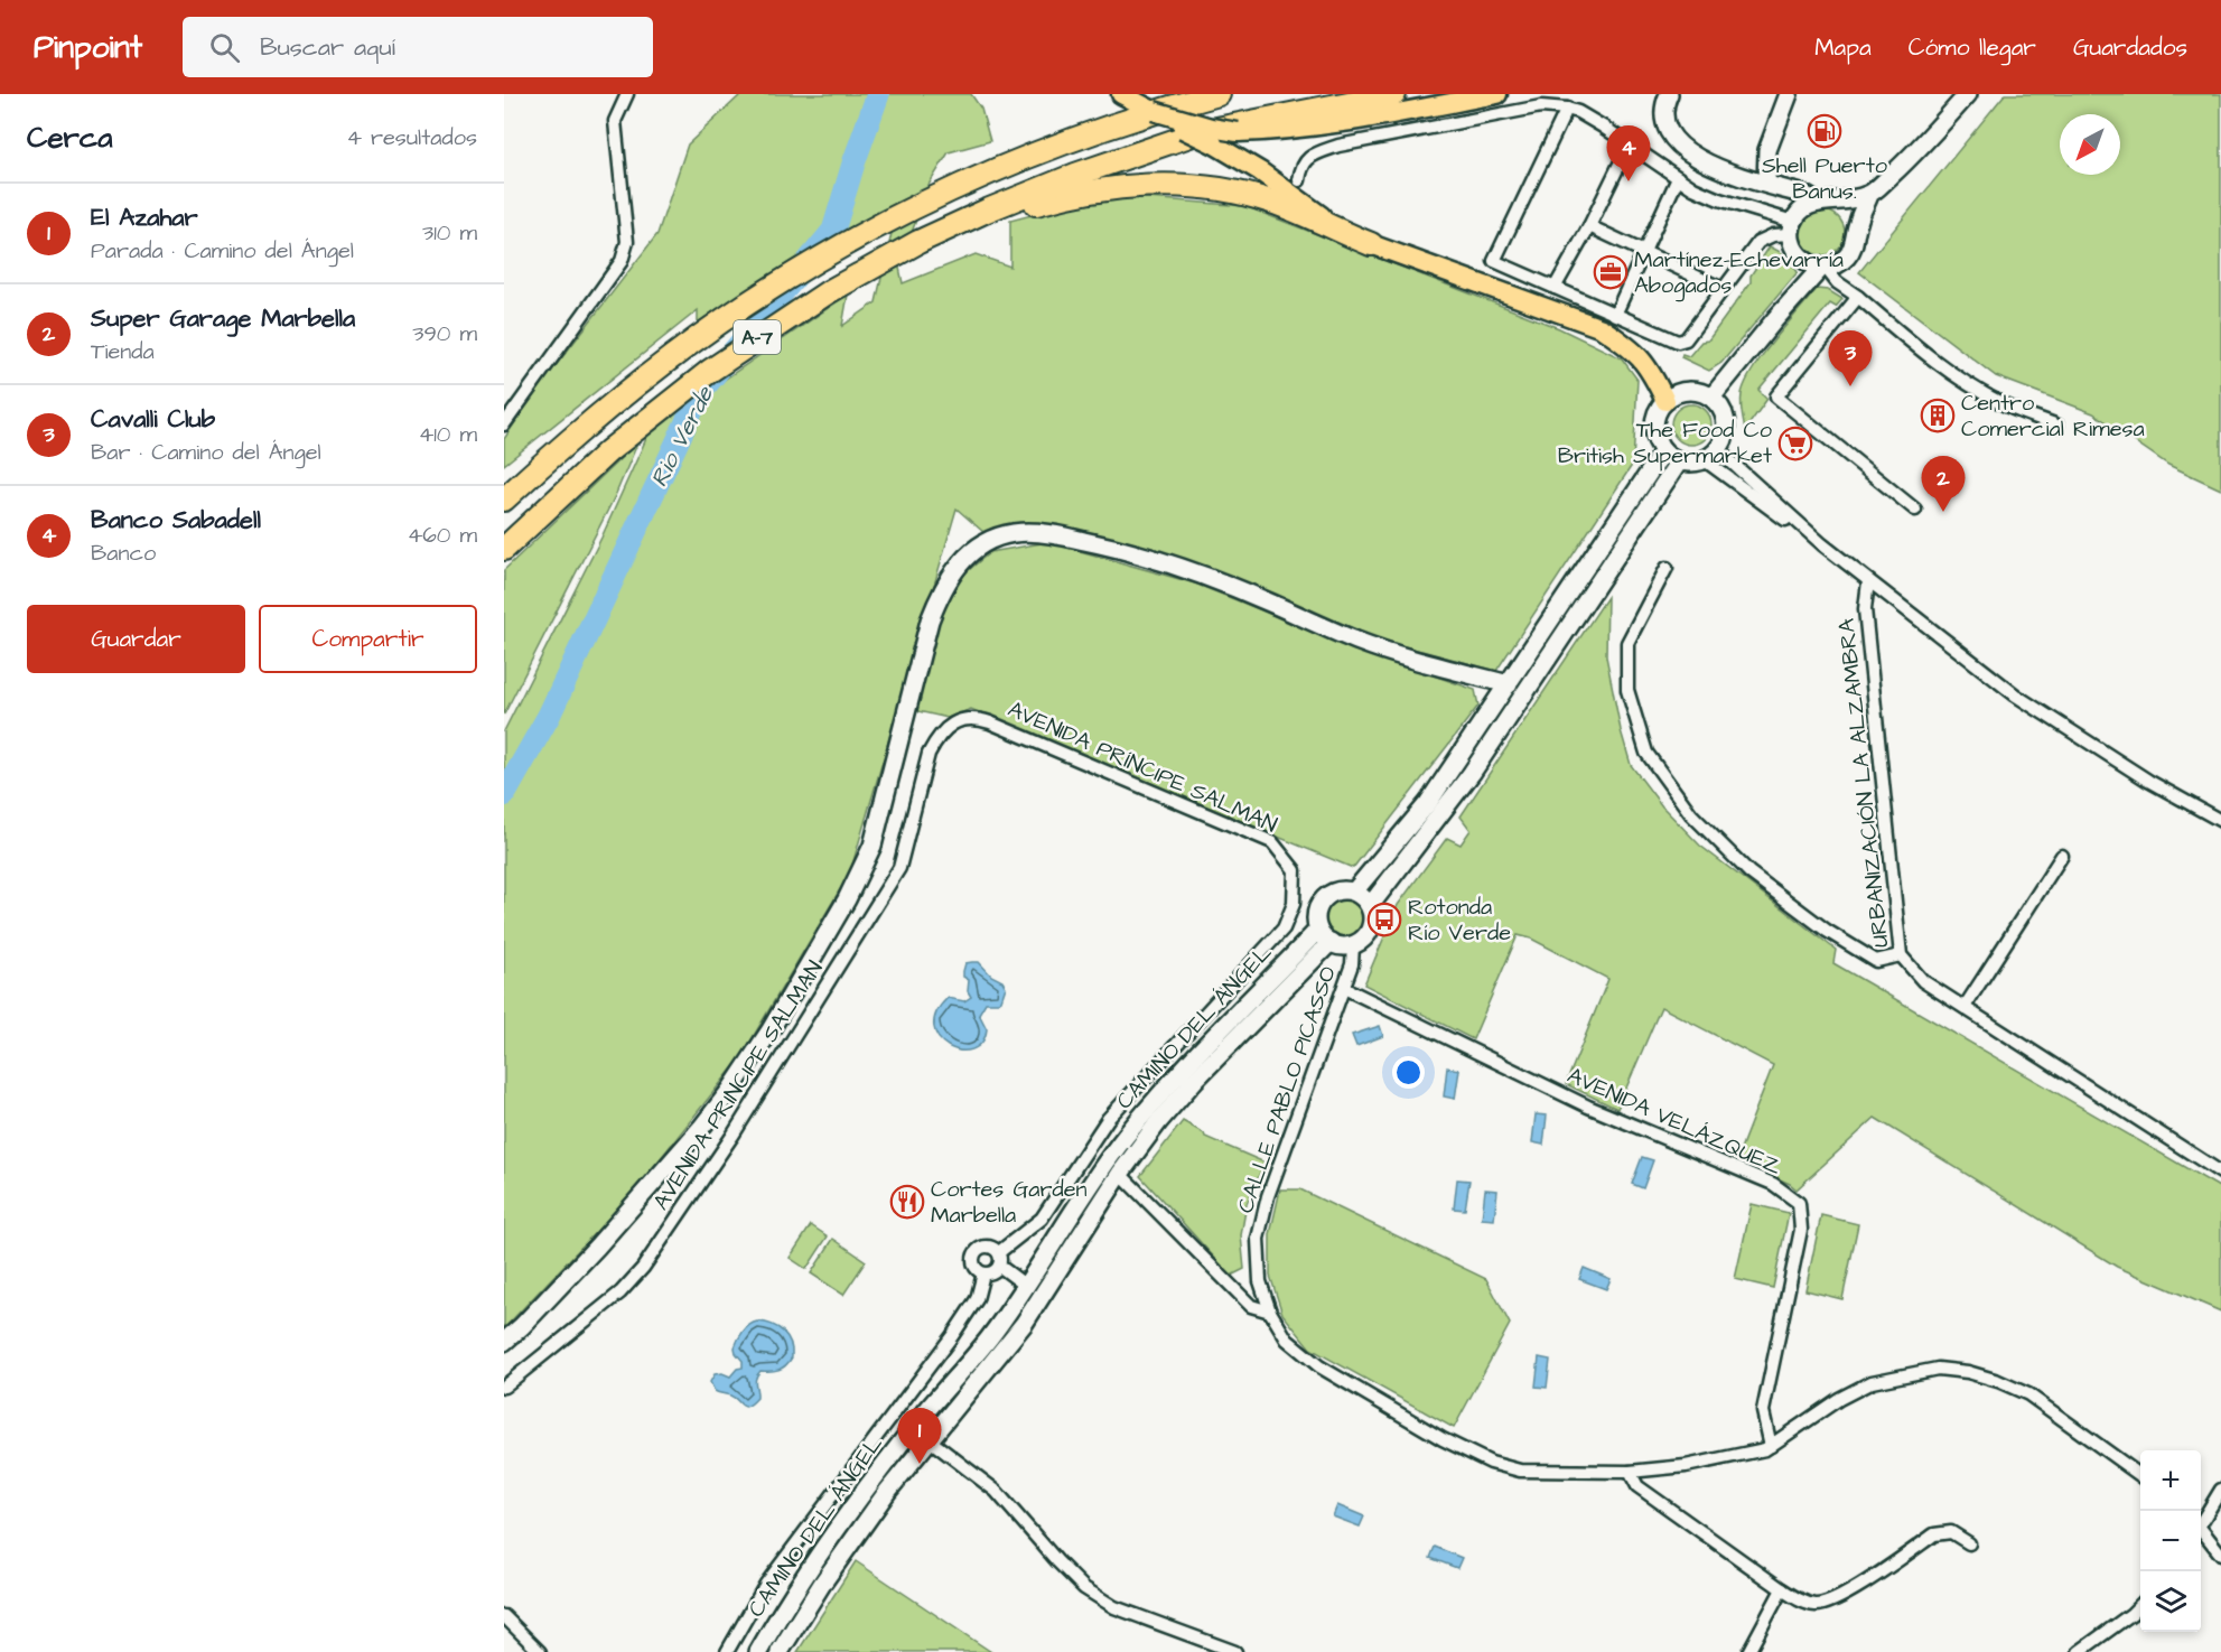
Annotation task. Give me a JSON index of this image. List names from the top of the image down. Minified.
{"streets":{"highway":["A-7"],"street":["AVENIDA PRÍNCIPE SALMAN","URBANIZACIÓN LA ALZAMBRA","CAMINO DEL ÁNGEL","AVENIDA PRINCIPE SALMAN","CALLE PABLO PICASSO","AVENIDA VELÁZQUEZ"]},"crossings":[["AVENIDA PRÍNCIPE SALMAN","AVENIDA PRINCIPE SALMAN"],["CAMINO DEL ÁNGEL","CALLE PABLO PICASSO"],["CALLE PABLO PICASSO","AVENIDA VELÁZQUEZ"]],"water":["Rio Verde"],"places":{"fuel station":["Shell Puerto Banus."],"office":["Martínez-Echevarría Abogados"],"building":["Centro Comercial Rimesa"],"supermarket":["The Food Co British Supermarket"],"bus stop":["Rotonda Río Verde"],"restaurant":["Cortes Garden Marbella"]},"north":"bottom left","page":{"header":"Pinpoint","search":"Buscar aquí","nav":["Mapa","Cómo llegar","Guardados"],"heading":["Cerca","4 resultados"],"pins":["4","3","2","1"],"list":[{"mark":"1","name":"El Azahar","note":"Parada · Camino del Ángel","value":"310 m"},{"mark":"2","name":"Super Garage Marbella","note":"Tienda","value":"390 m"},{"mark":"3","name":"Cavalli Club","note":"Bar · Camino del Ángel","value":"410 m"},{"mark":"4","name":"Banco Sabadell","note":"Banco","value":"460 m"}],"buttons":["Guardar","Compartir"],"map_buttons":["+","−"]}}
